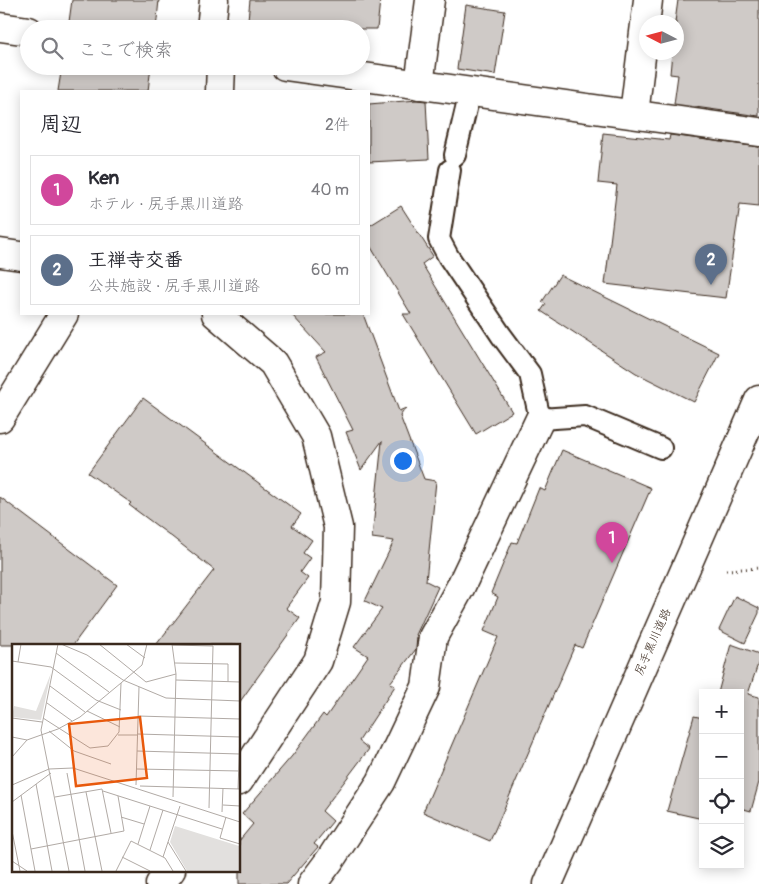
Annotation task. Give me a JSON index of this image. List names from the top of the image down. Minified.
{"streets":{"street":["尻手黒川道路"]},"north":"left","page":{"search":"ここで検索","heading":["周辺","2件"],"list":[{"mark":"1","name":"Ken","note":"ホテル · 尻手黒川道路","value":"40 m"},{"mark":"2","name":"王禅寺交番","note":"公共施設 · 尻手黒川道路","value":"60 m"}],"pins":["2","1"],"map_buttons":["+","−"]}}
